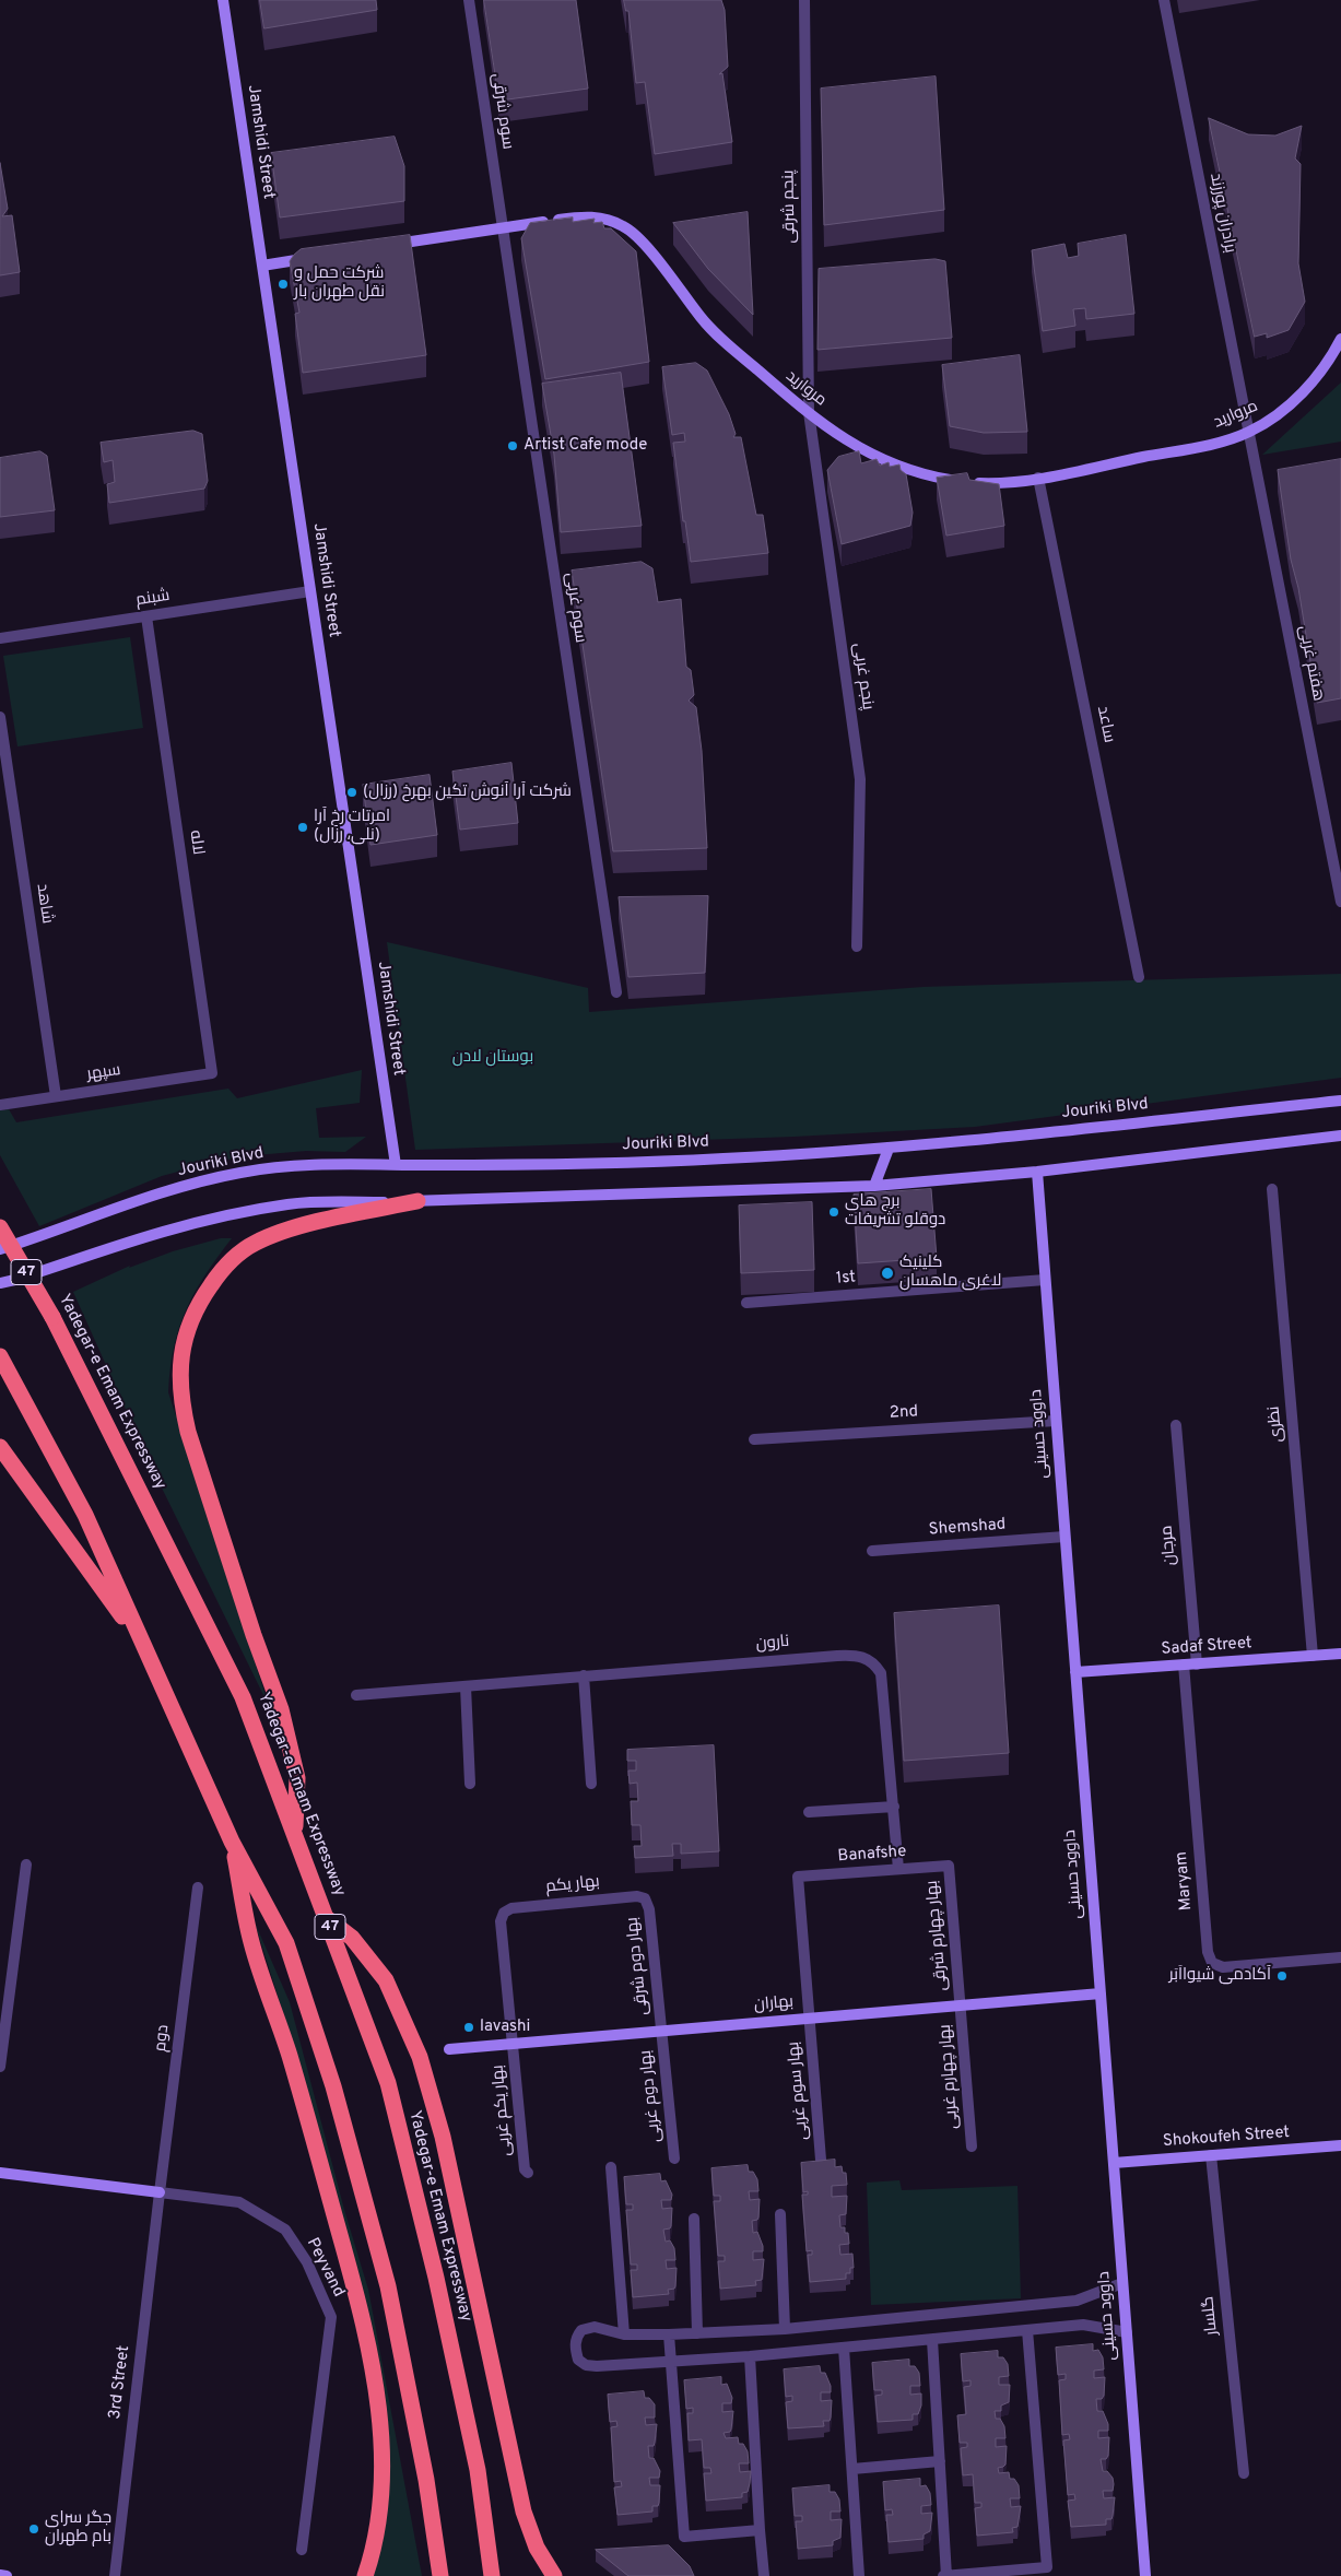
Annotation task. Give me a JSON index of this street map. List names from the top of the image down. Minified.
{"streets":{"highway":["47","Yadegar-e Emam Expressway"],"street":["سوم شرقی","Jamshidi Street","پنجم شرقی","برادران پورزند","مروارید","شبنم","سوم غربی","هفتم غربی","پنجم غربی","ساعد","لاله","شاهد","سپهر","Jouriki Blvd","1st","2nd","نظری","داوود حسینی","Shemshad","مرجان","نارون","Sadaf Street","Banafshe","Maryam","بهار یکم","بهار چهارم شرقی","بهار دوم شرقی","بهاران","دوم","بهار چهارم غربی","بهار سوم غربی","بهار دوم غربی","بهار یکم غربی","Shokoufeh Street","Peyvand","گلسار","3rd Street"]},"crossings":[["سوم شرقی","مروارید"],["سوم شرقی","سوم غربی"],["Jamshidi Street","شبنم"],["Jamshidi Street","Jouriki Blvd"],["پنجم شرقی","مروارید"],["پنجم شرقی","پنجم غربی"],["برادران پورزند","مروارید"],["برادران پورزند","هفتم غربی"],["مروارید","سوم غربی"],["مروارید","هفتم غربی"],["مروارید","پنجم غربی"],["مروارید","ساعد"],["شبنم","لاله"],["لاله","سپهر"],["شاهد","سپهر"],["1st","داوود حسینی"],["2nd","داوود حسینی"],["نظری","Sadaf Street"],["داوود حسینی","Shemshad"],["داوود حسینی","Sadaf Street"],["داوود حسینی","بهاران"],["داوود حسینی","Shokoufeh Street"],["مرجان","Sadaf Street"],["نارون","Banafshe"],["Sadaf Street","Maryam"],["Banafshe","بهار چهارم شرقی"],["Banafshe","بهار سوم غربی"],["بهار یکم","بهار دوم شرقی"],["بهار یکم","بهار یکم غربی"],["بهار چهارم شرقی","بهاران"],["بهار چهارم شرقی","بهار چهارم غربی"],["بهار دوم شرقی","بهاران"],["بهار دوم شرقی","بهار دوم غربی"],["بهاران","بهار چهارم غربی"],["بهاران","بهار سوم غربی"],["بهاران","بهار دوم غربی"],["بهاران","بهار یکم غربی"],["دوم","Peyvand"],["دوم","3rd Street"],["Shokoufeh Street","گلسار"],["Peyvand","3rd Street"]],"parks":["بوستان لادن"],"places":["شرکت حمل و نقل طهران بار","Artist Cafe mode","شرکت آرا آنوش تکین بهرخ (رزال)","امرتات رخ آرا (نلی، رزال)","برج های دوقلو تشریفات","کلینیک لاغری ماهسان","آکادمی شیوااَبَر","lavashi","جگر سرای بام طهران"]}
